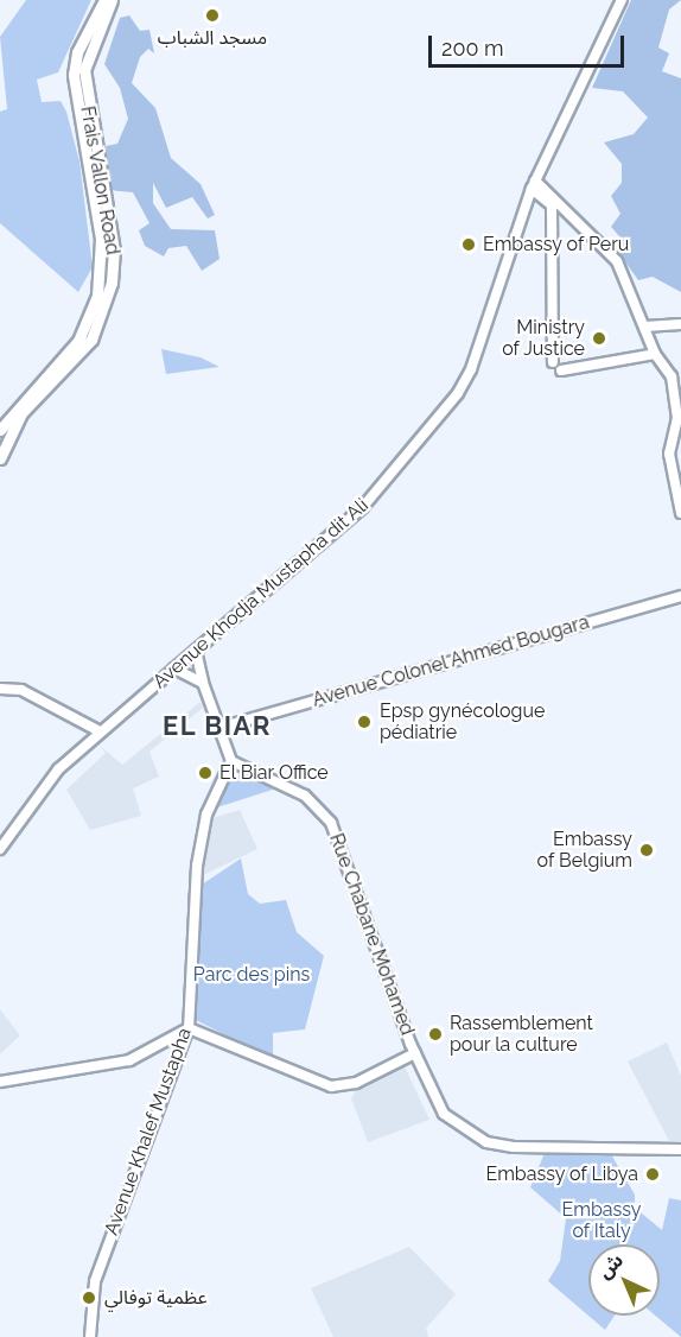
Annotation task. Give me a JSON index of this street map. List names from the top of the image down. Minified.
{"streets":{"highway":["Frais Vallon Road"],"main road":["Avenue Khodja Mustapha dit Ali","Avenue Colonel Ahmed Bougara","Rue Chabane Mohamed","Avenue Khalef Mustapha"]},"crossings":[["Rue Chabane Mohamed","Avenue Khalef Mustapha"]],"districts":["EL BIAR"],"parks":["Parc des pins","Embassy of Italy"],"places":["مسجد الشباب","Embassy of Peru","Ministry of Justice","Epsp gynécologue pédiatrie","El Biar Office","Embassy of Belgium","Rassemblement pour la culture","Embassy of Libya","عظمية توفالي"],"scale_bar":"200 m","north":"top left"}
